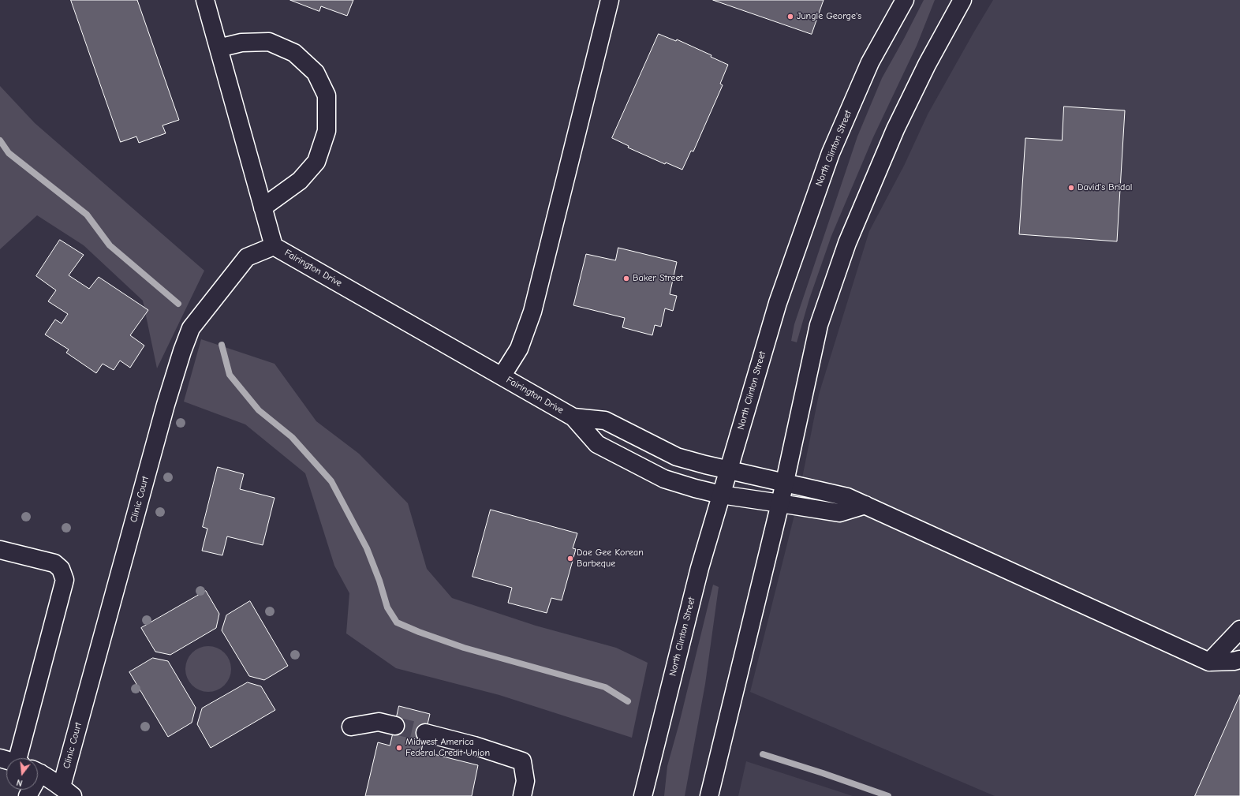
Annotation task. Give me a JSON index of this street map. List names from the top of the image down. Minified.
{"streets":{"street":["North Clinton Street","Fairington Drive","Clinic Court"]},"crossings":[["North Clinton Street","Fairington Drive"],["Fairington Drive","Clinic Court"]],"places":["Jungle George's","David's Bridal","Baker Street","Dae Gee Korean Barbeque","Midwest America Federal Credit Union"],"north":"bottom"}
